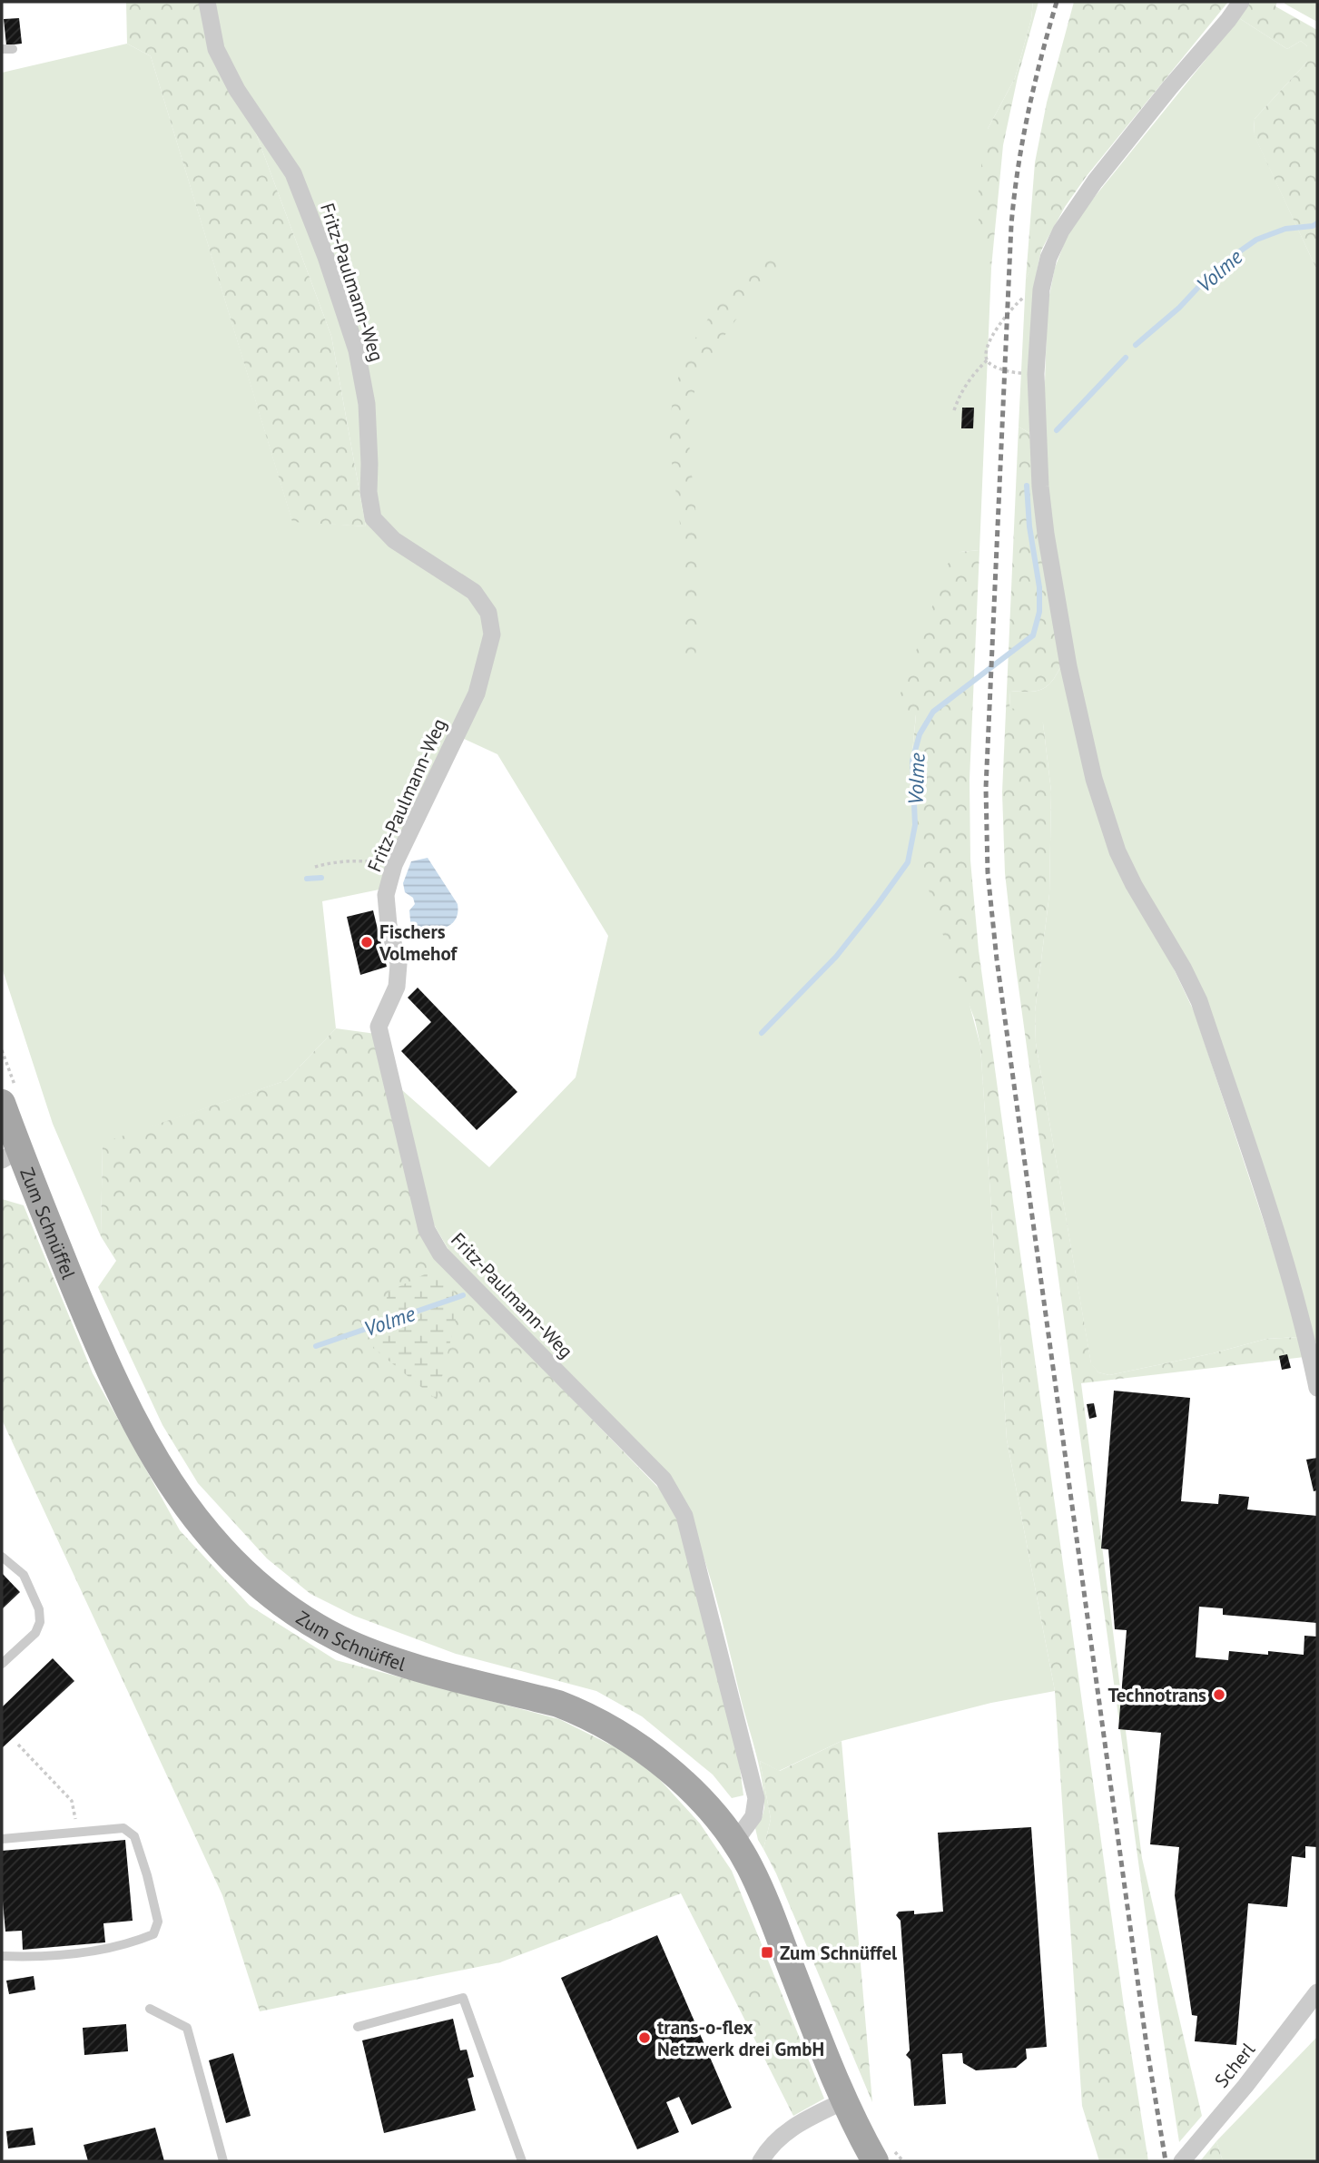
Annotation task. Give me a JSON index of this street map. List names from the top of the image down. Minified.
{"streets":{"main road":["Zum Schnüffel"],"street":["Fritz-Paulmann-Weg","Scherl"]},"crossings":[["Fritz-Paulmann-Weg","Zum Schnüffel"]],"water":["Volme"],"places":{"other":["Fischers Volmehof","Technotrans","trans-o-flex Netzwerk drei GmbH"],"transit":["Zum Schnüffel"]}}
